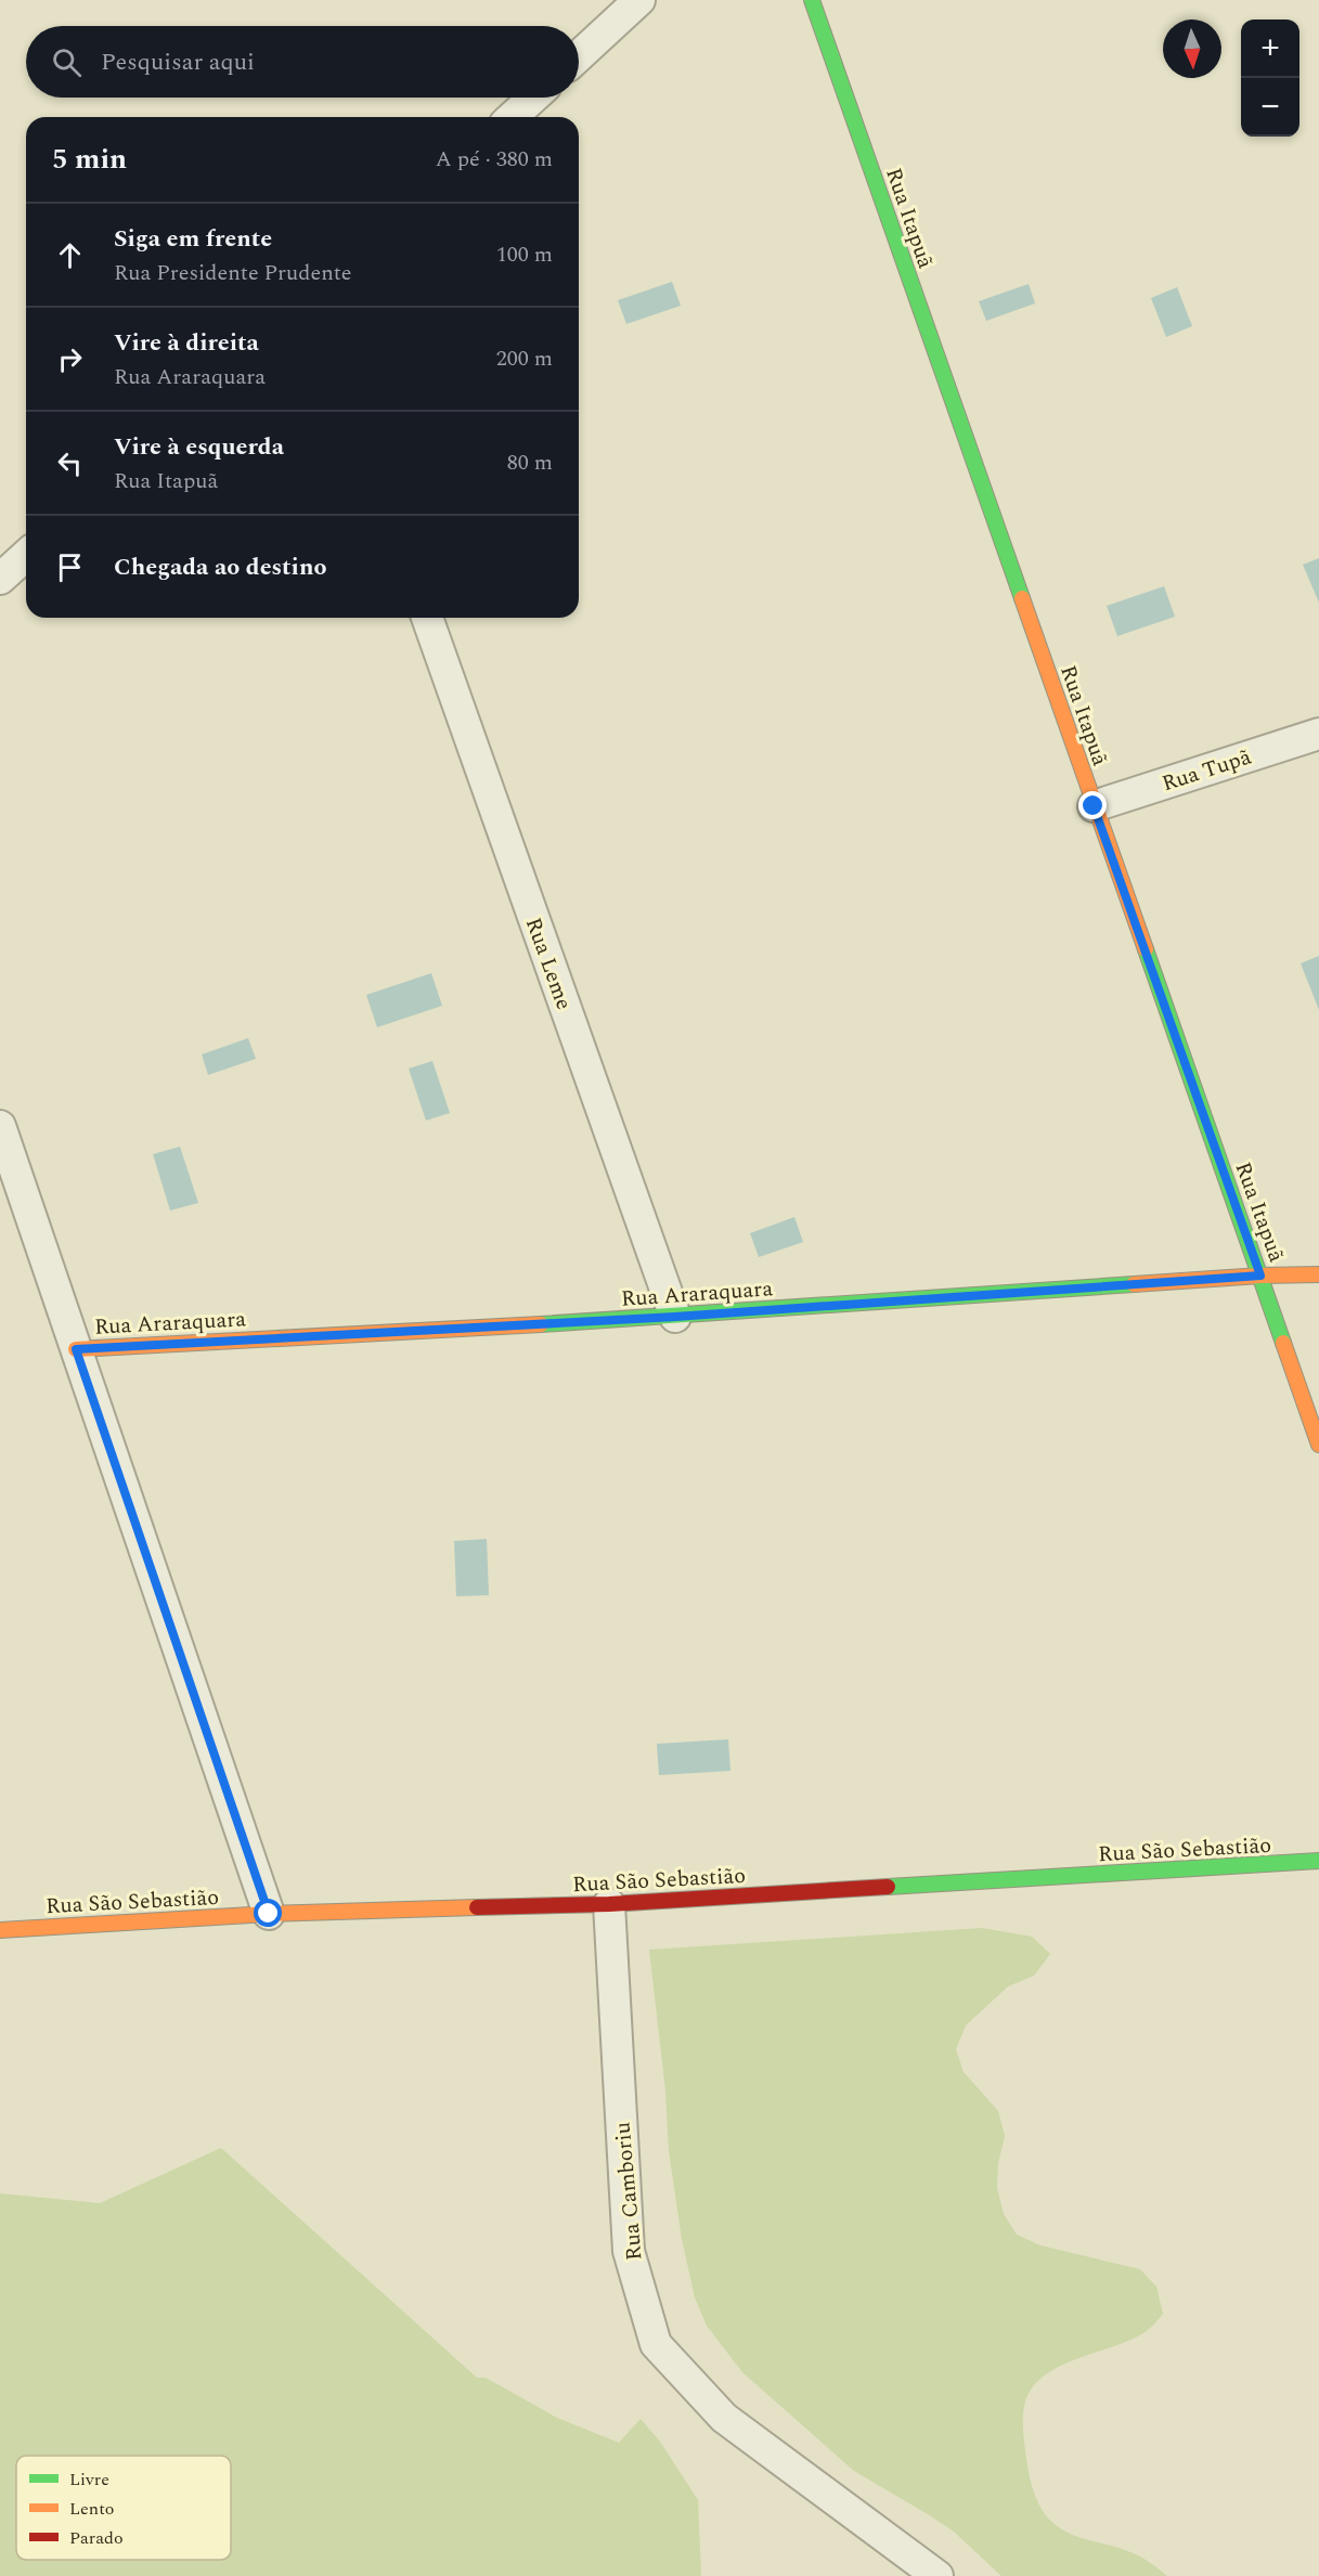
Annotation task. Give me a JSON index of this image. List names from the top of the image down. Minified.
{"streets":{"street":["Rua Itapuã","Rua Tupã","Rua Leme","Rua Araraquara","Rua São Sebastião","Rua Camboriu"]},"crossings":[["Rua Itapuã","Rua Tupã"],["Rua Itapuã","Rua Araraquara"],["Rua Leme","Rua Araraquara"],["Rua São Sebastião","Rua Camboriu"]],"legend":["Livre","Lento","Parado"],"north":"bottom","page":{"map_buttons":["+","−"],"search":"Pesquisar aqui","heading":["5 min","A pé · 380 m"],"list":[["Siga em frente","Rua Presidente Prudente","100 m"],["Vire à direita","Rua Araraquara","200 m"],["Vire à esquerda","Rua Itapuã","80 m"],"Chegada ao destino"]}}
